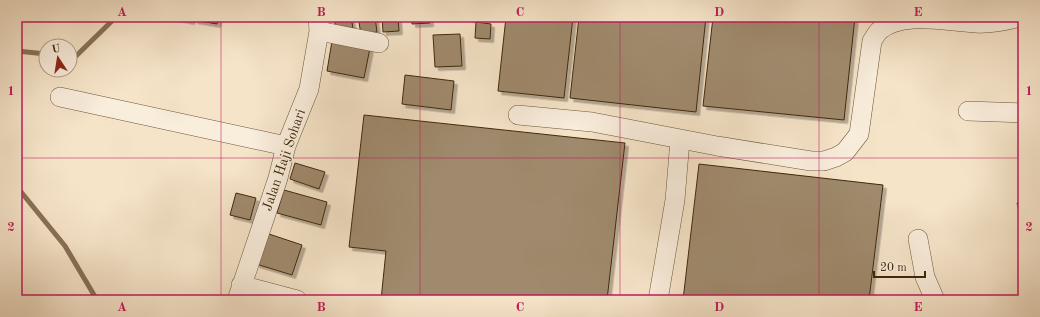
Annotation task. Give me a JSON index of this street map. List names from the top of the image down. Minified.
{"streets":{"street":["Jalan Haji Sohari"]},"scale_bar":"20 m","north":"top","grid":{"columns":["A","B","C","D","E"],"rows":["1","2"]}}
